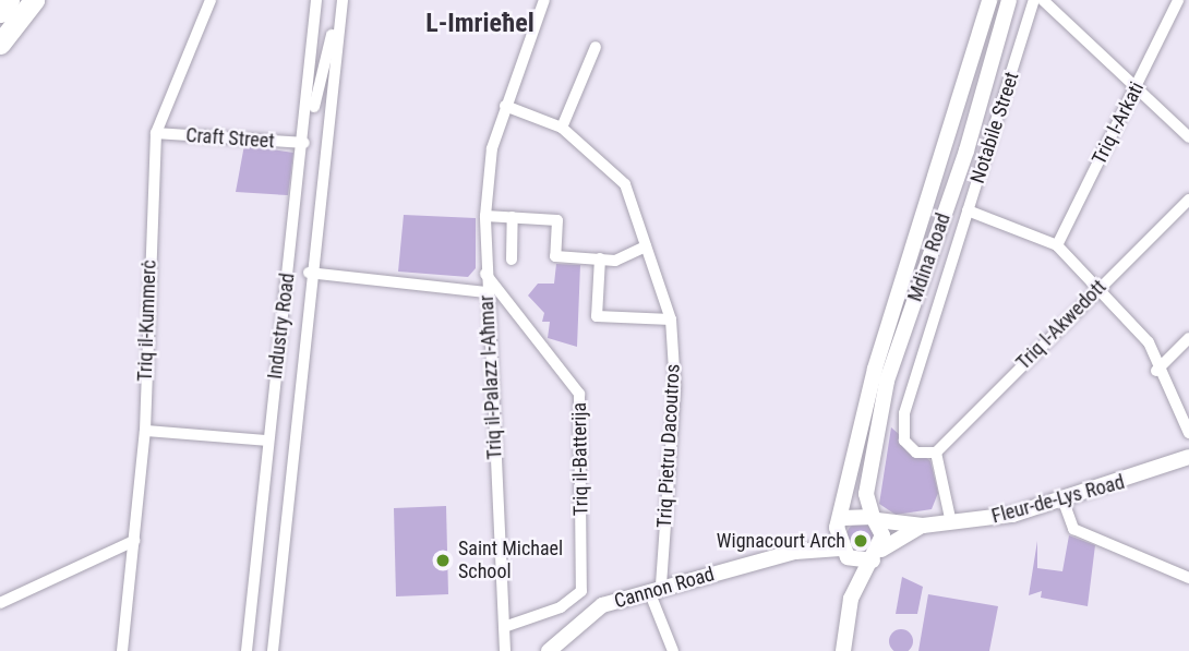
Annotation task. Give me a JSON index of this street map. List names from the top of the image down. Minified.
{"streets":{"main road":["Mdina Road","Fleur-de-Lys Road","Cannon Road"],"street":["Triq l-Arkati","Notabile Street","Craft Street","Triq il-Kummerċ","Triq l-Akwedott","Industry Road","Triq il-Palazz l-Aħmar","Triq Pietru Dacoutros","Triq il-Batterija"]},"crossings":[["Notabile Street","Triq l-Akwedott"],["Craft Street","Triq il-Kummerċ"],["Craft Street","Industry Road"],["Mdina Road","Fleur-de-Lys Road"],["Mdina Road","Cannon Road"],["Triq il-Palazz l-Aħmar","Triq Pietru Dacoutros"],["Triq il-Palazz l-Aħmar","Triq il-Batterija"],["Triq Pietru Dacoutros","Cannon Road"],["Fleur-de-Lys Road","Cannon Road"]],"districts":["L-Imrieħel"],"places":["Wignacourt Arch","Saint Michael School"]}
